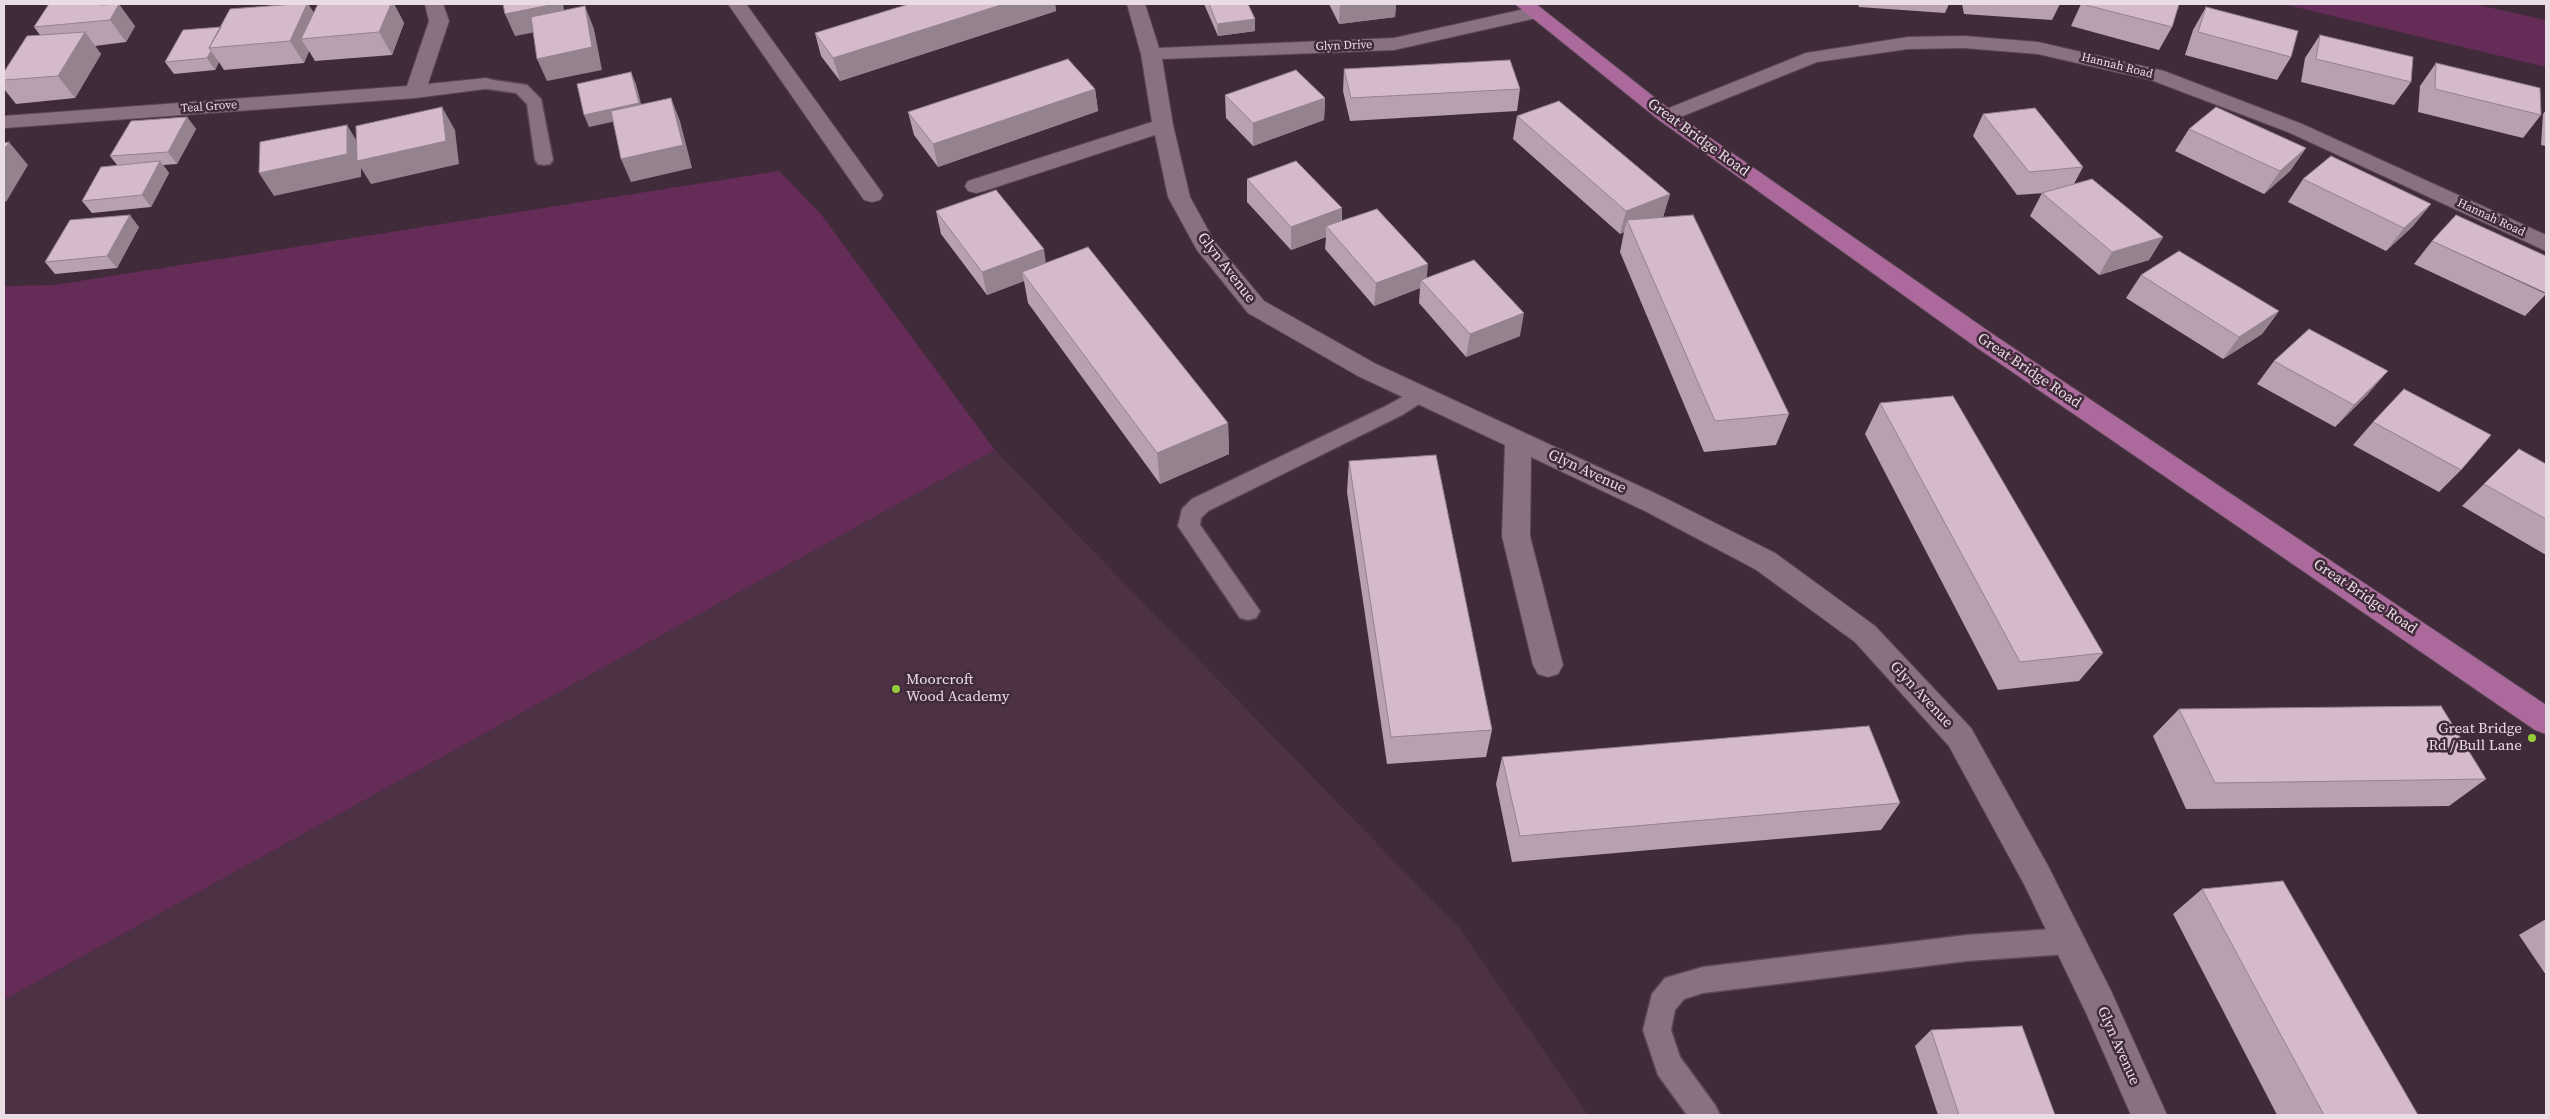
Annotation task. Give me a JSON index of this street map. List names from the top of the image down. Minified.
{"streets":{"main road":["Great Bridge Road"],"street":["Glyn Drive","Hannah Road","Teal Grove","Glyn Avenue"]},"crossings":[["Glyn Drive","Great Bridge Road"],["Glyn Drive","Glyn Avenue"],["Hannah Road","Great Bridge Road"]],"places":["Moorcroft Wood Academy","Great Bridge Rd / Bull Lane"]}
